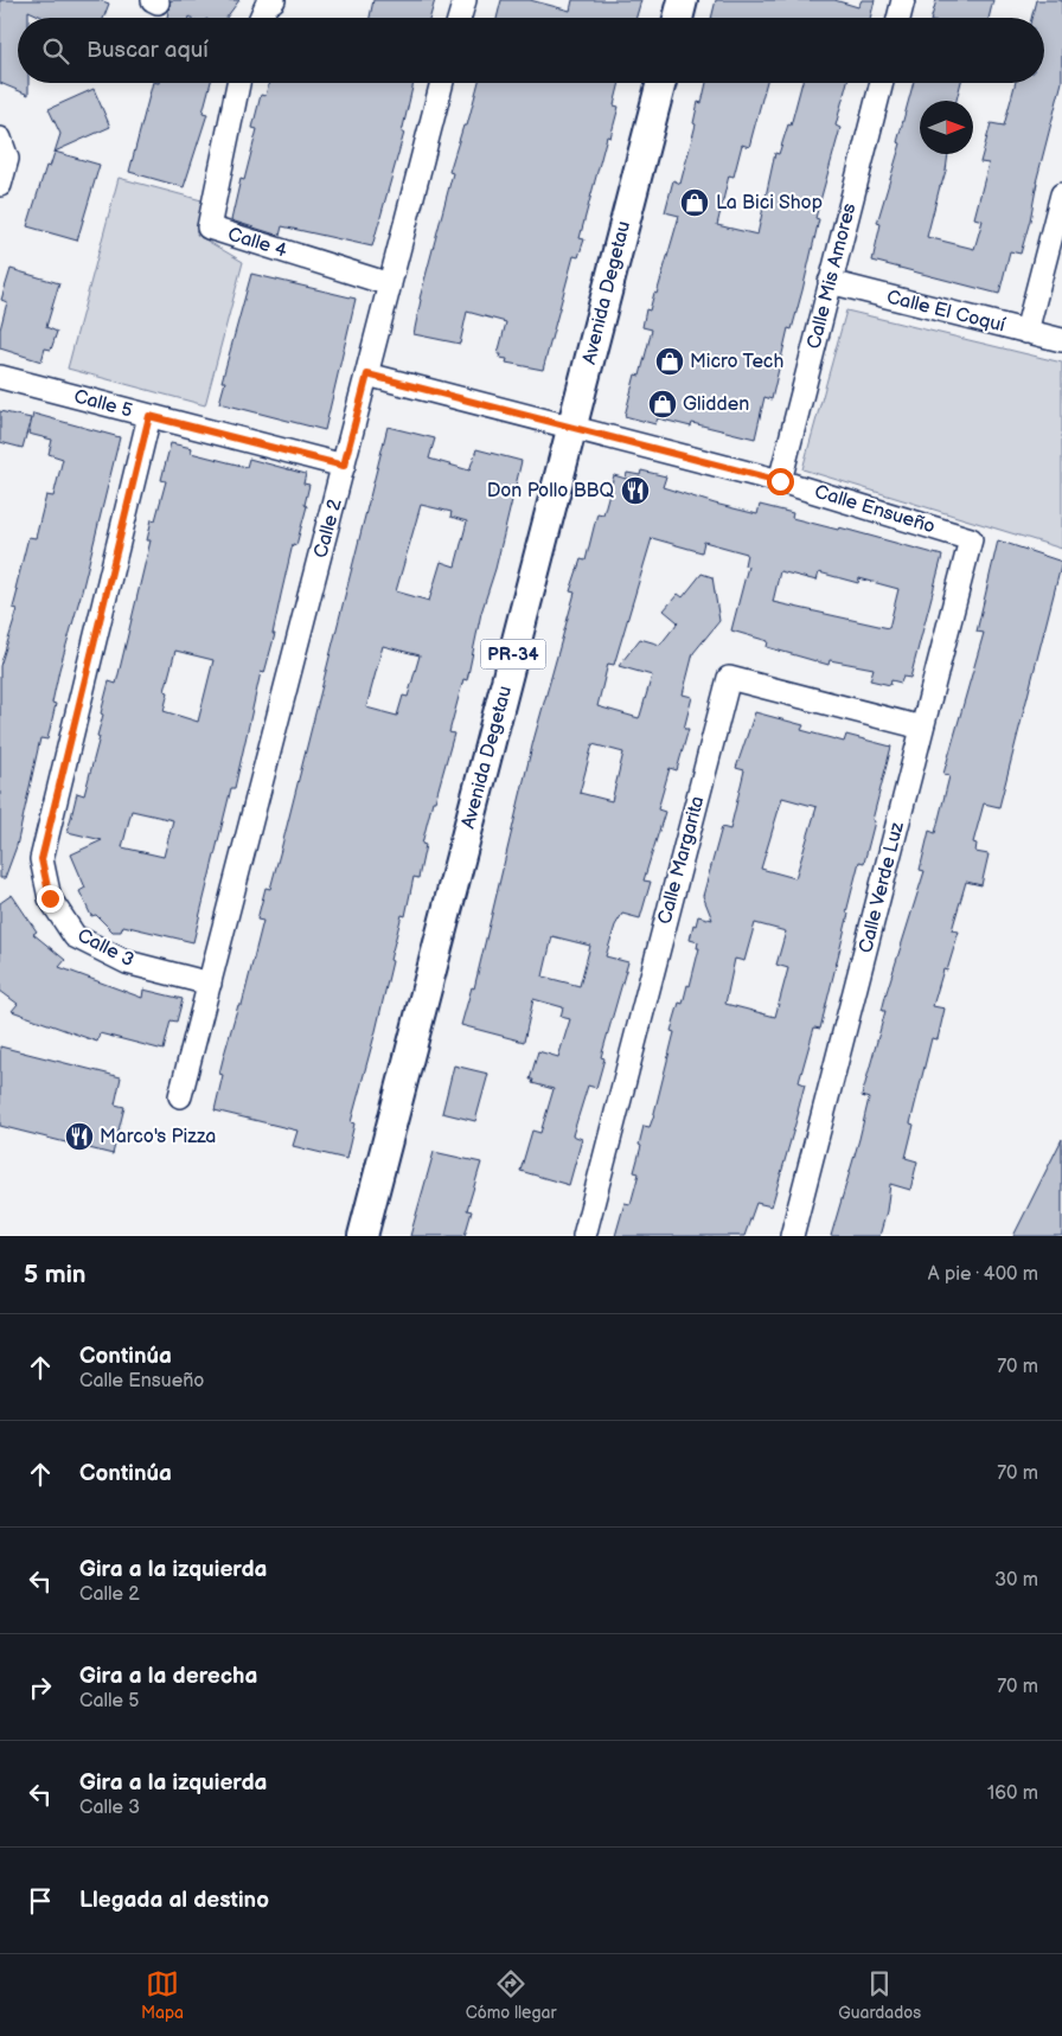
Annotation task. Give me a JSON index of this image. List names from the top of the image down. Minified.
{"streets":{"main road":["Avenida Degetau","PR-34"],"street":["Calle 4","Calle Mis Amores","Calle El Coquí","Calle 5","Calle Ensueño","Calle 2","Calle Margarita","Calle Verde Luz","Calle 3"]},"crossings":[["Calle 4","Calle 2"],["Calle Mis Amores","Calle El Coquí"],["Calle Mis Amores","Calle Ensueño"],["Avenida Degetau","Calle Ensueño"],["Calle 5","Calle 2"],["Calle 5","Calle 3"],["Calle Ensueño","Calle 2"],["Calle Ensueño","Calle Verde Luz"],["Calle 2","Calle 3"],["Calle Margarita","Calle Verde Luz"]],"places":{"shop":["La Bici Shop","Micro Tech","Glidden"],"restaurant":["Don Pollo BBQ","Marco's Pizza"]},"north":"right","page":{"search":"Buscar aquí","heading":["5 min","A pie · 400 m"],"list":[["Continúa","Calle Ensueño","70 m"],["Continúa","70 m"],["Gira a la izquierda","Calle 2","30 m"],["Gira a la derecha","Calle 5","70 m"],["Gira a la izquierda","Calle 3","160 m"],"Llegada al destino"],"nav":["Mapa","Cómo llegar","Guardados"]}}
